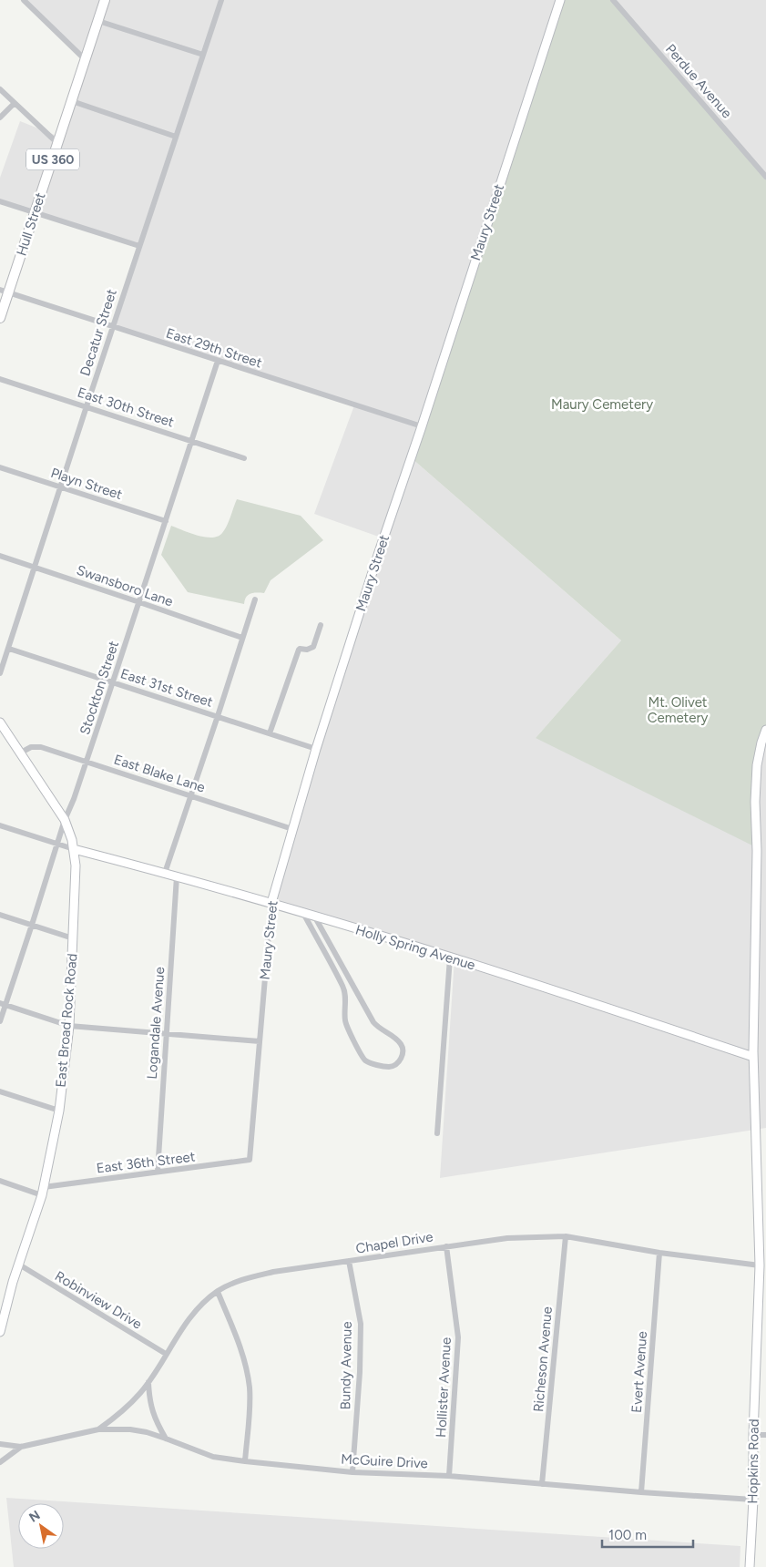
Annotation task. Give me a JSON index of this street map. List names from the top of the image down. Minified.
{"streets":{"main road":["US 360","Hull Street"],"street":["Perdue Avenue","Maury Street","Decatur Street","East 29th Street","East 30th Street","Playn Street","Swansboro Lane","Stockton Street","East 31st Street","East Blake Lane","Holly Spring Avenue","East Broad Rock Road","Logandale Avenue","East 36th Street","Chapel Drive","Robinview Drive","Richeson Avenue","Bundy Avenue","Evert Avenue","Hollister Avenue","McGuire Drive","Hopkins Road"]},"crossings":[["Maury Street","East 29th Street"],["Maury Street","East 31st Street"],["Maury Street","East Blake Lane"],["Maury Street","Holly Spring Avenue"],["Maury Street","East 36th Street"],["Hull Street","East 29th Street"],["Decatur Street","East 29th Street"],["Decatur Street","East 30th Street"],["Decatur Street","Playn Street"],["Decatur Street","Swansboro Lane"],["Decatur Street","East 31st Street"],["East 29th Street","Stockton Street"],["East 30th Street","Stockton Street"],["Playn Street","Stockton Street"],["Swansboro Lane","Stockton Street"],["Stockton Street","East 31st Street"],["Stockton Street","East Blake Lane"],["Stockton Street","East Broad Rock Road"],["East Blake Lane","East Broad Rock Road"],["Holly Spring Avenue","East Broad Rock Road"],["Holly Spring Avenue","Logandale Avenue"],["Holly Spring Avenue","Hopkins Road"],["East Broad Rock Road","East 36th Street"],["East Broad Rock Road","Robinview Drive"],["Logandale Avenue","East 36th Street"],["Chapel Drive","Robinview Drive"],["Chapel Drive","Richeson Avenue"],["Chapel Drive","Bundy Avenue"],["Chapel Drive","Evert Avenue"],["Chapel Drive","Hollister Avenue"],["Chapel Drive","McGuire Drive"],["Chapel Drive","Hopkins Road"],["Richeson Avenue","McGuire Drive"],["Bundy Avenue","McGuire Drive"],["Evert Avenue","McGuire Drive"],["Hollister Avenue","McGuire Drive"],["McGuire Drive","Hopkins Road"]],"parks":["Maury Cemetery","Mt. Olivet Cemetery"],"scale_bar":"100 m","north":"top left"}
